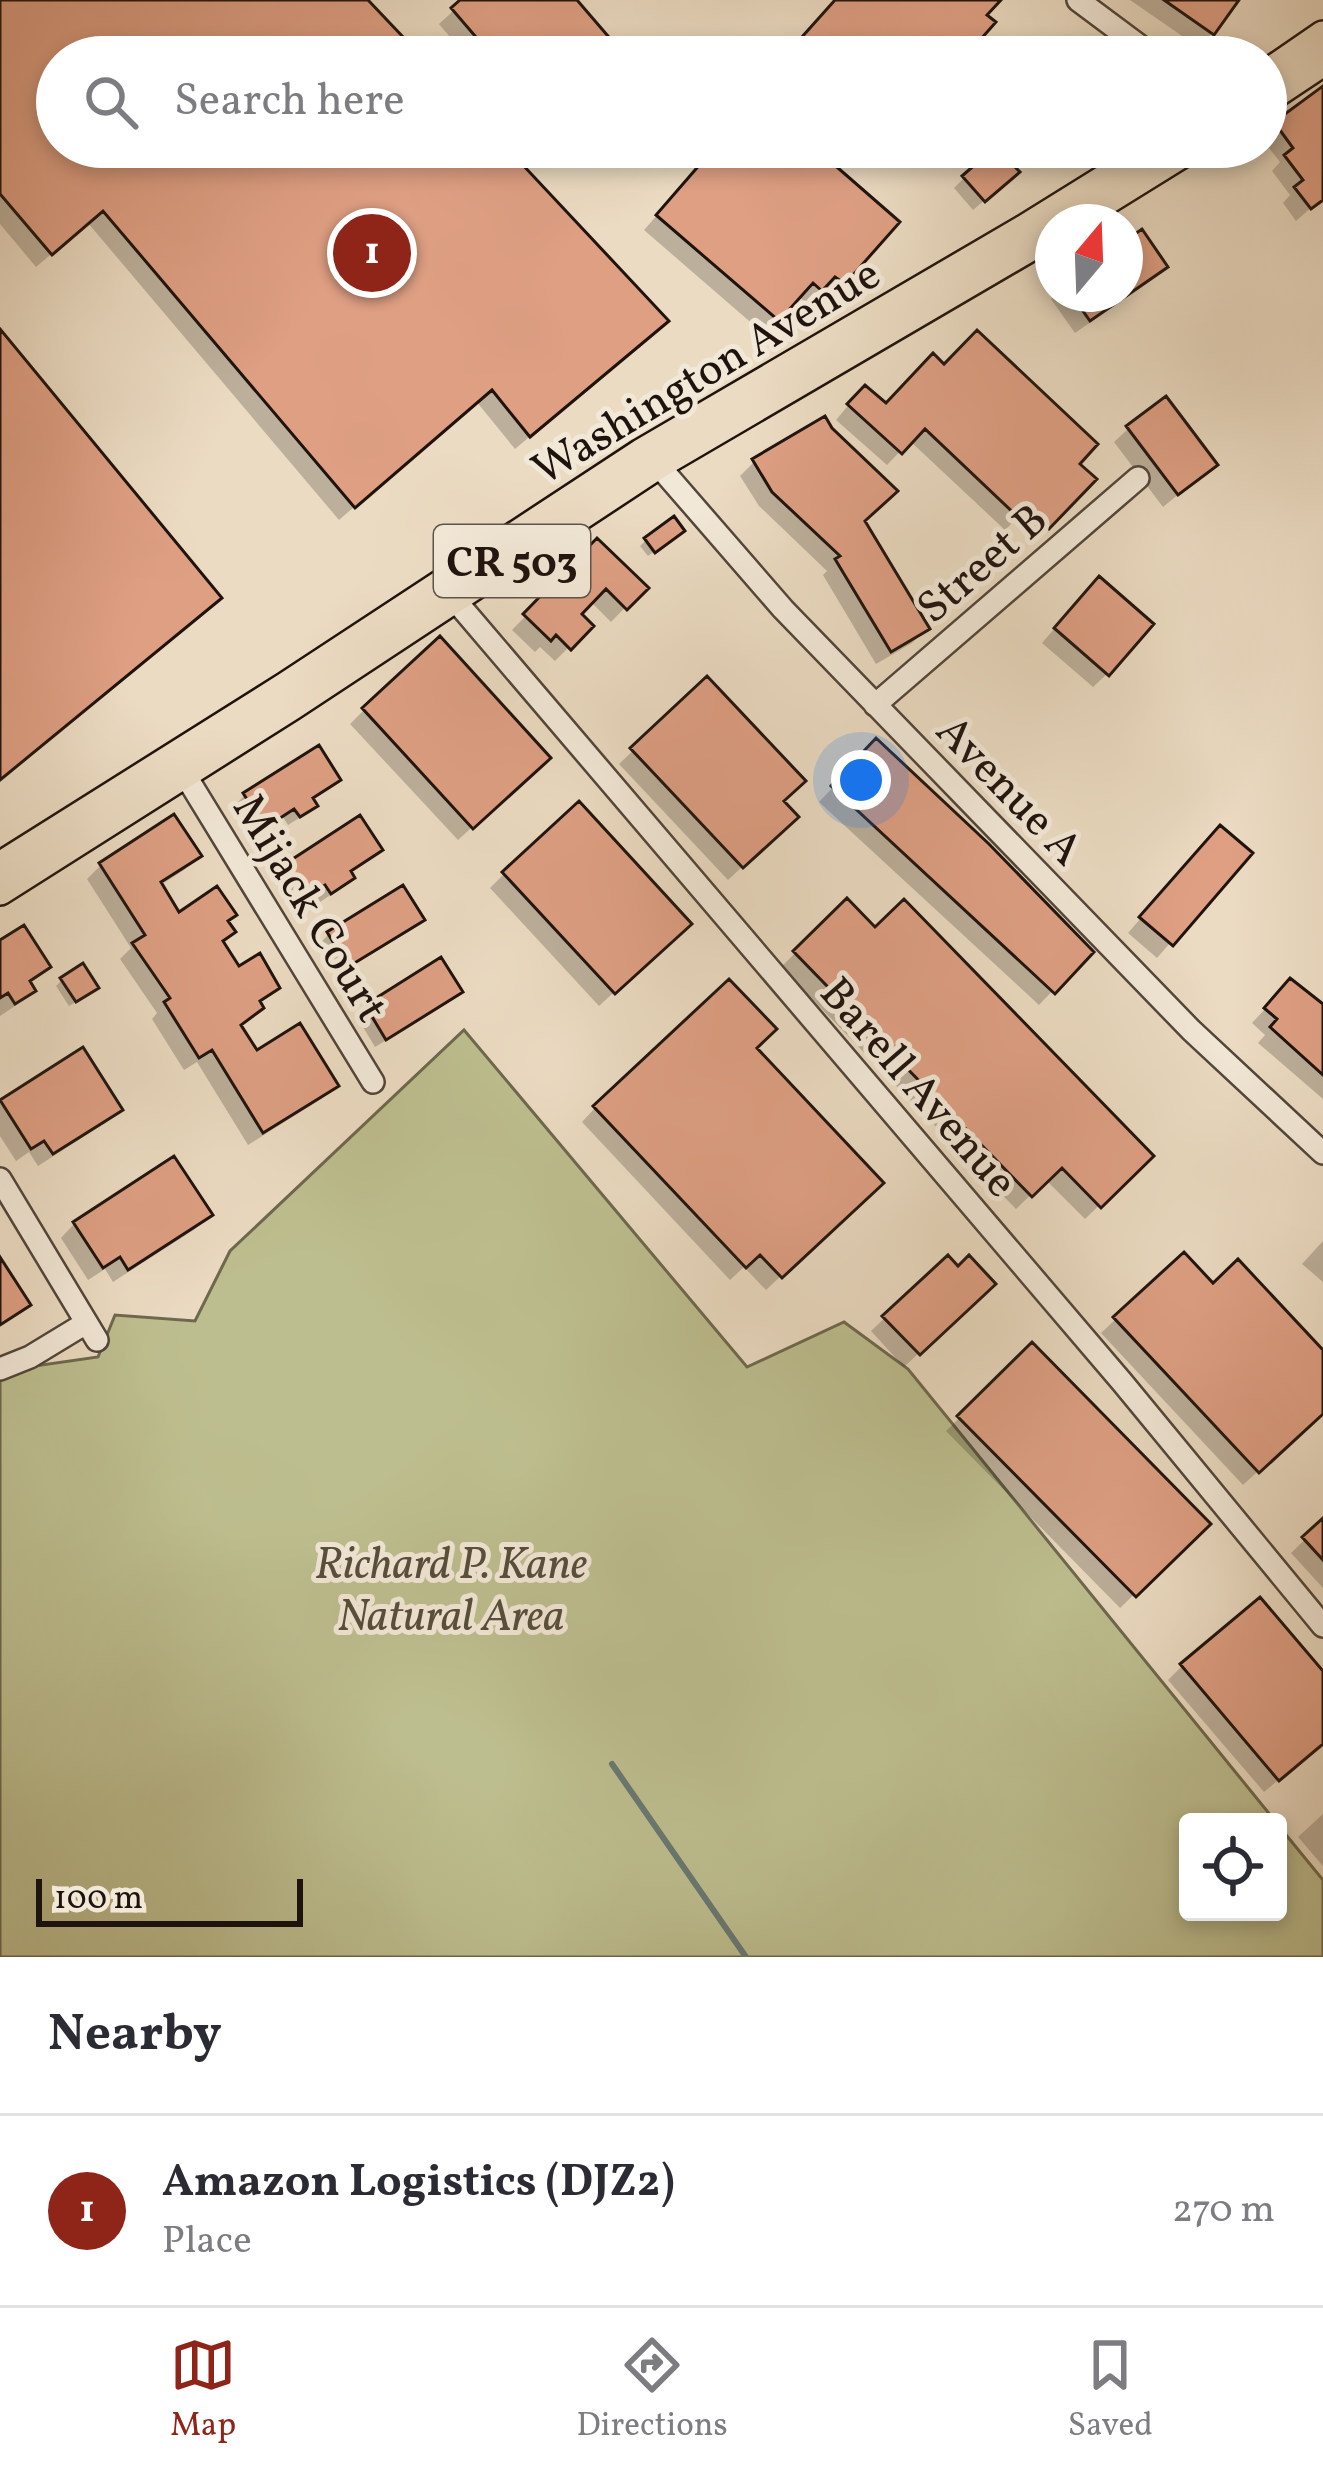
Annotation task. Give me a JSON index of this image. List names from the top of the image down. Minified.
{"streets":{"main road":["Washington Avenue","CR 503"],"street":["Street B","Avenue A","Mijack Court","Barell Avenue"]},"crossings":[["Washington Avenue","Avenue A"],["Washington Avenue","Mijack Court"],["Washington Avenue","Barell Avenue"],["Street B","Avenue A"]],"parks":["Richard P. Kane Natural Area"],"scale_bar":"100 m","north":"top","page":{"search":"Search here","pins":"1","scale":"100 m","heading":"Nearby","list":[{"mark":"1","name":"Amazon Logistics (DJZ2)","note":"Place","value":"270 m"}],"nav":["Map","Directions","Saved"]}}
